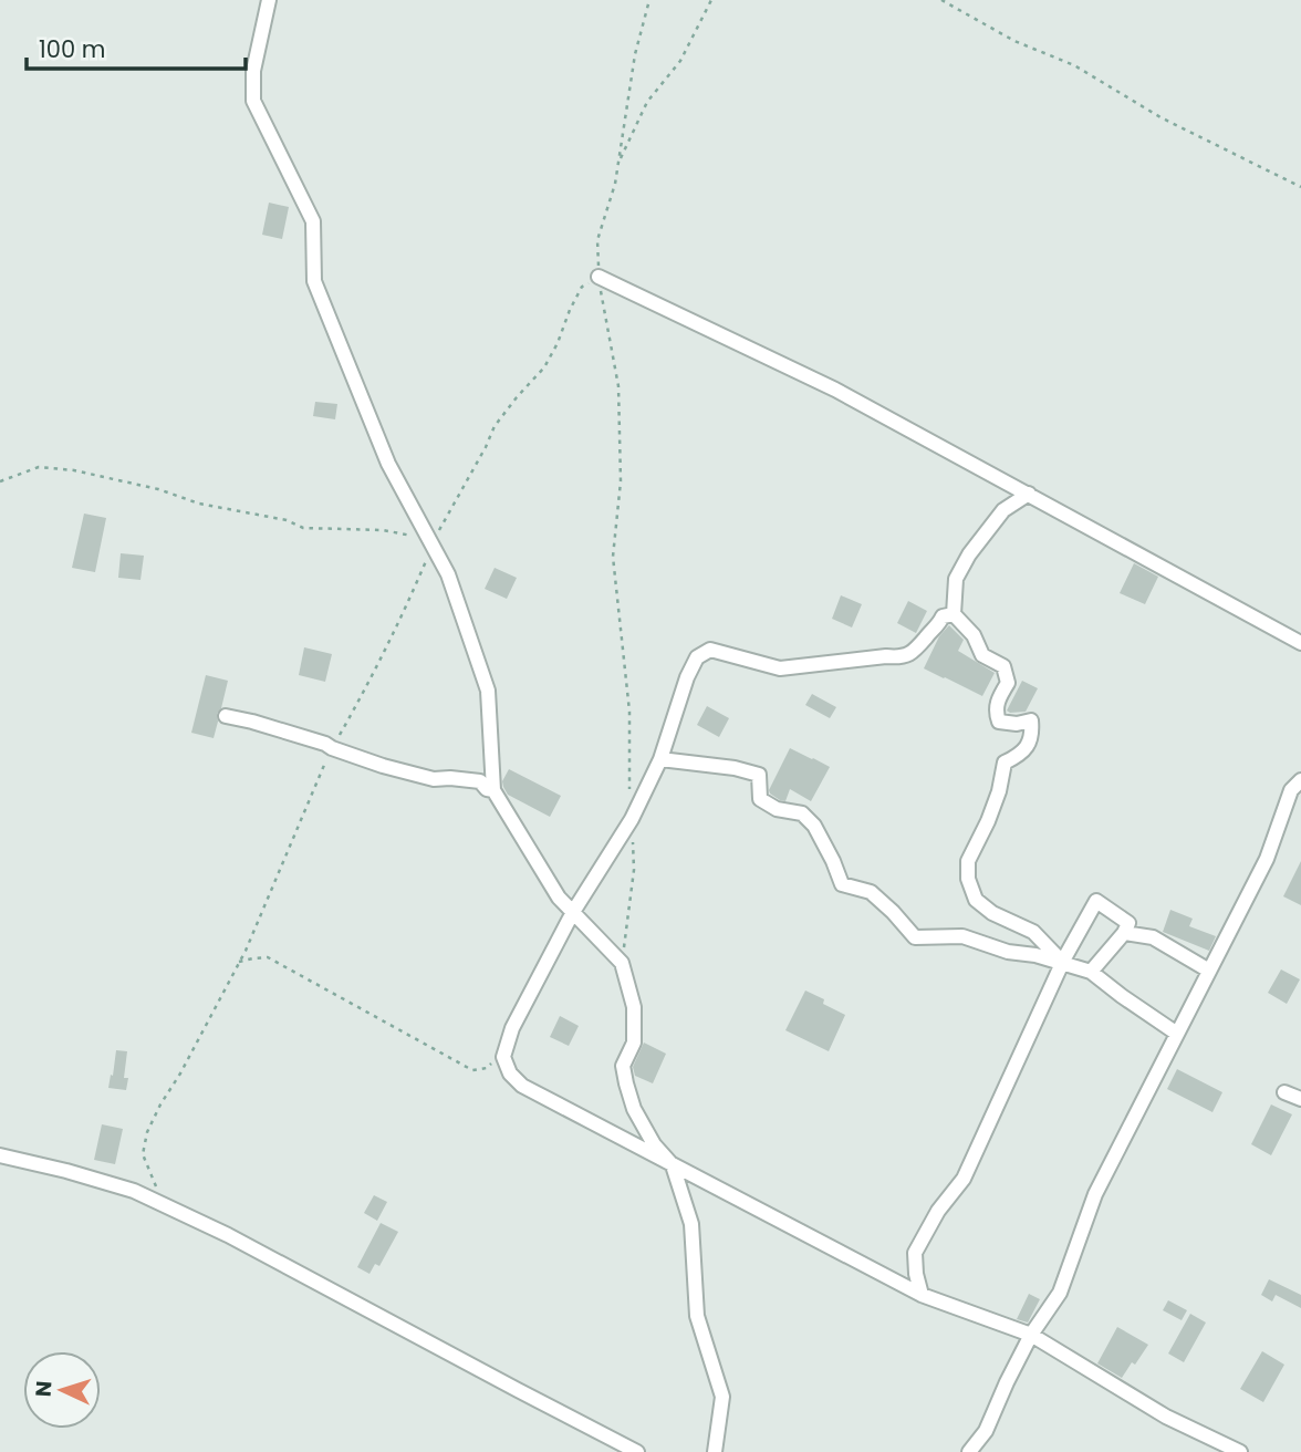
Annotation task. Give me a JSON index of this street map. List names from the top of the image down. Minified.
{"scale_bar":"100 m","north":"left"}
